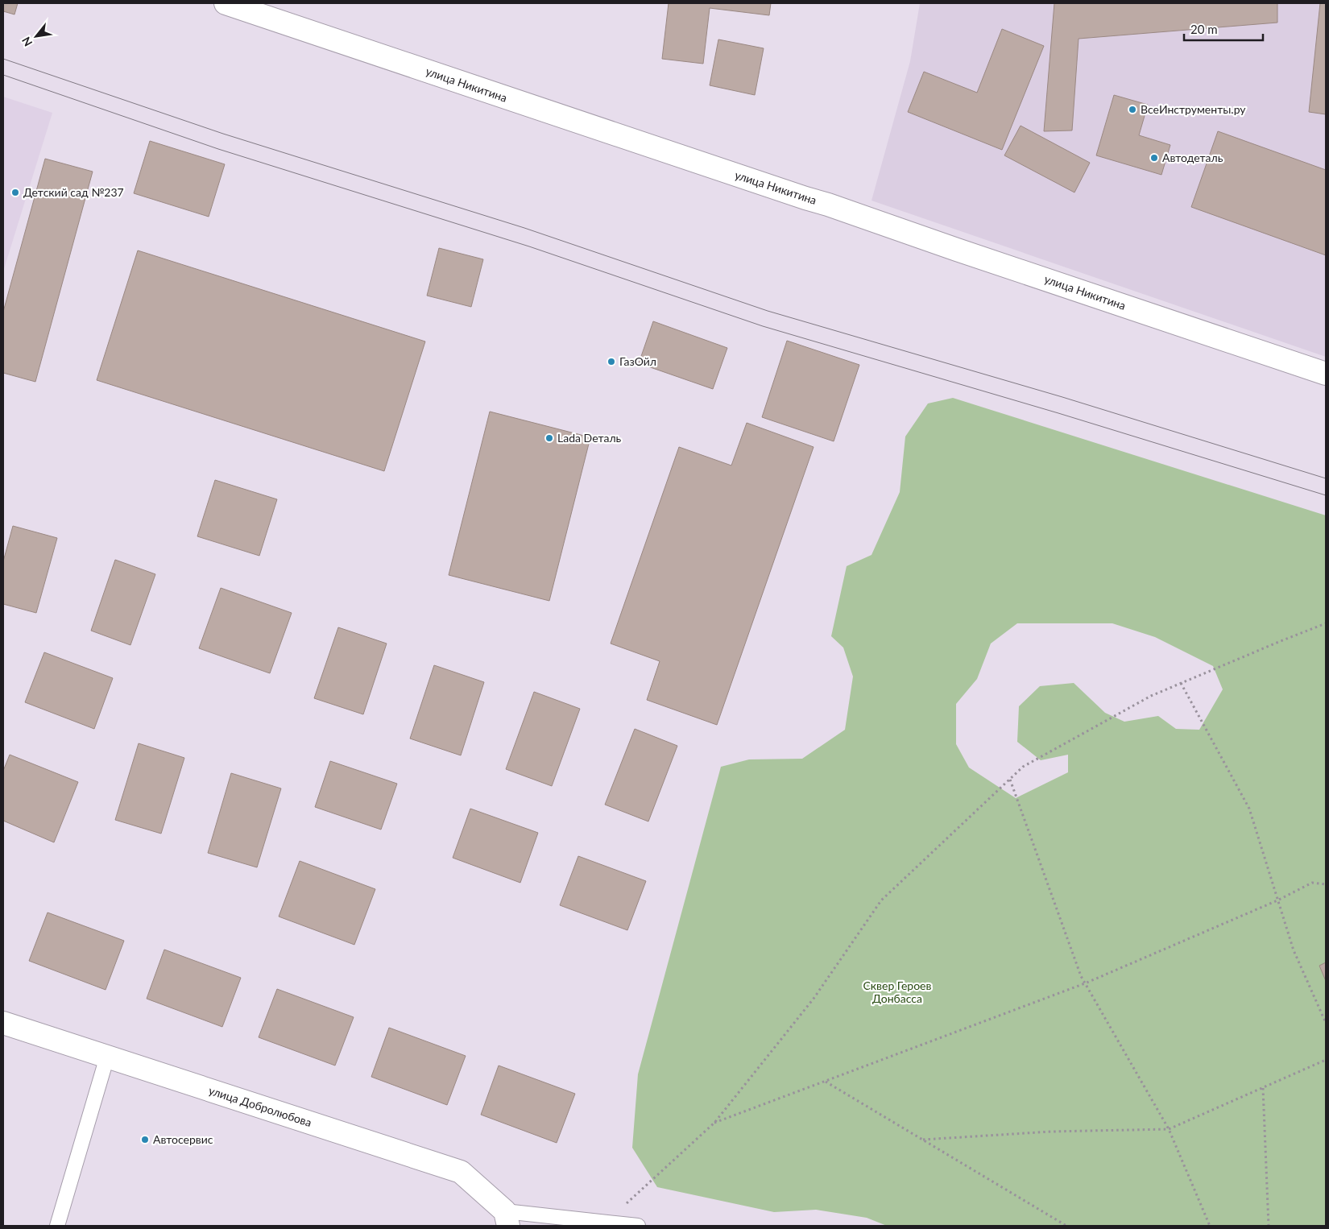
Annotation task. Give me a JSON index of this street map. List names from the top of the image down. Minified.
{"streets":{"main road":["улица Никитина","улица Добролюбова"]},"parks":["Сквер Героев Донбасса"],"places":["ВсеИнструменты.ру","Автодеталь","Детский сад №237","ГазОйл","Lada Dеталь","Автосервис"],"scale_bar":"20 m","north":"bottom left"}
